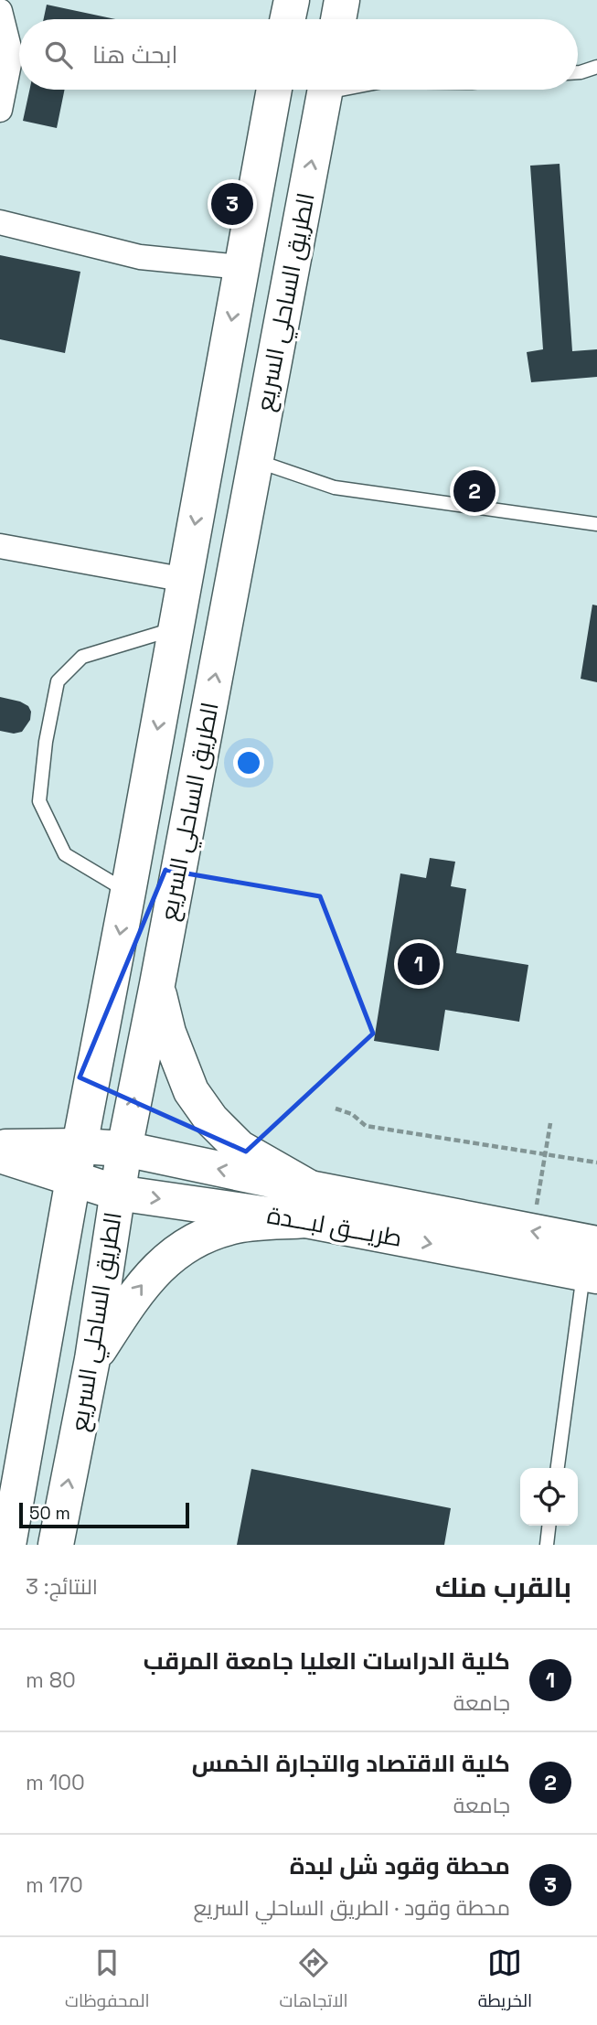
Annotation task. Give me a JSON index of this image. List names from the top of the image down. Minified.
{"streets":{"main road":["الطريق الساحلي السريع","طريـــق لبـــدة"]},"crossings":[["الطريق الساحلي السريع","طريـــق لبـــدة"]],"scale_bar":"50 m","page":{"search":"ابحث هنا","pins":["3","2","1"],"scale":"50 m","heading":["بالقرب منك","النتائج: 3"],"list":[{"mark":"1","name":"كلية الدراسات العليا جامعة المرقب","note":"جامعة","value":"80 m"},{"mark":"2","name":"كلية الاقتصاد والتجارة الخمس","note":"جامعة","value":"100 m"},{"mark":"3","name":"محطة وقود شل لبدة","note":"محطة وقود · الطريق الساحلي السريع","value":"170 m"}],"nav":["الخريطة","الاتجاهات","المحفوظات"]}}
